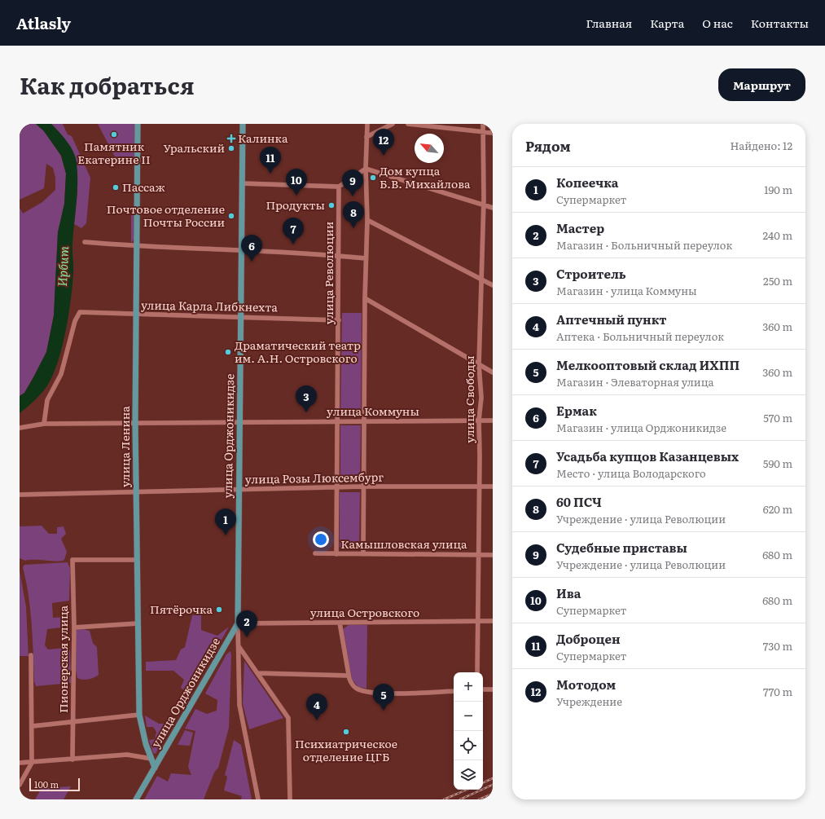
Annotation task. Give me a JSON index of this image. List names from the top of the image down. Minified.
{"streets":{"main road":["улица Орджоникидзе","улица Ленина"],"street":["улица Революции","улица Карла Либкнехта","улица Свободы","улица Коммуны","улица Розы Люксембург","Камышловская улица","улица Островского","Пионерская улица"]},"crossings":[["улица Революции","улица Карла Либкнехта"],["улица Революции","улица Коммуны"],["улица Революции","улица Розы Люксембург"],["улица Революции","Камышловская улица"],["улица Карла Либкнехта","улица Коммуны"],["улица Карла Либкнехта","улица Орджоникидзе"],["улица Карла Либкнехта","улица Ленина"],["улица Свободы","улица Коммуны"],["улица Свободы","улица Розы Люксембург"],["улица Свободы","Камышловская улица"],["улица Свободы","улица Островского"],["улица Коммуны","улица Орджоникидзе"],["улица Коммуны","улица Ленина"],["улица Орджоникидзе","улица Ленина"],["улица Орджоникидзе","улица Розы Люксембург"],["улица Орджоникидзе","улица Островского"],["улица Ленина","улица Розы Люксембург"],["улица Ленина","Пионерская улица"]],"water":["Ирбит"],"places":{"other":["Памятник Екатерине II","Уральский","Дом купца Б.В. Михайлова","Пассаж","Продукты","Почтовое отделение Почты России","Драматический театр им. А.Н. Островского","Пятёрочка","Психиатрическое отделение ЦГБ"],"health":["Калинка"]},"scale_bar":"100 m","north":"top left","page":{"header":"Atlasly","nav":["Главная","Карта","О нас","Контакты"],"title":"Как добраться","buttons":"Маршрут","heading":["Рядом","Найдено: 12"],"pins":["12","11","10","9","8","7","6","3","1","2","5","4"],"list":[{"mark":"1","name":"Копеечка","note":"Супермаркет","value":"190 m"},{"mark":"2","name":"Мастер","note":"Магазин · Больничный переулок","value":"240 m"},{"mark":"3","name":"Строитель","note":"Магазин · улица Коммуны","value":"250 m"},{"mark":"4","name":"Аптечный пункт","note":"Аптека · Больничный переулок","value":"360 m"},{"mark":"5","name":"Мелкооптовый склад ИХПП","note":"Магазин · Элеваторная улица","value":"360 m"},{"mark":"6","name":"Ермак","note":"Магазин · улица Орджоникидзе","value":"570 m"},{"mark":"7","name":"Усадьба купцов Казанцевых","note":"Место · улица Володарского","value":"590 m"},{"mark":"8","name":"60 ПСЧ","note":"Учреждение · улица Революции","value":"620 m"},{"mark":"9","name":"Судебные приставы","note":"Учреждение · улица Революции","value":"680 m"},{"mark":"10","name":"Ива","note":"Супермаркет","value":"680 m"},{"mark":"11","name":"Доброцен","note":"Супермаркет","value":"730 m"},{"mark":"12","name":"Мотодом","note":"Учреждение","value":"770 m"}],"map_buttons":["+","−"],"scale":"100 m"}}
